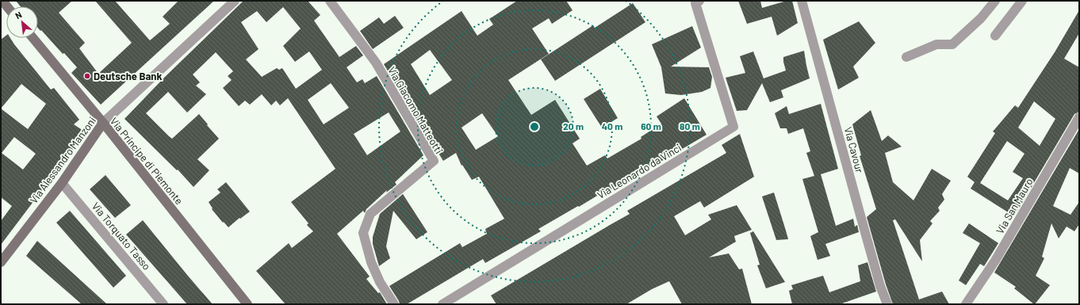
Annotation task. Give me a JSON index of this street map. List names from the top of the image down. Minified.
{"streets":{"main road":["Via Alessandro Manzoni","Via Principe di Piemonte"],"street":["Via Giacomo Matteotti","Via Cavour","Via Leonardo da Vinci","Via San Mauro","Via Torquato Tasso"]},"crossings":[["Via Alessandro Manzoni","Via Principe di Piemonte"],["Via Alessandro Manzoni","Via Torquato Tasso"]],"places":["Deutsche Bank"],"north":"top left","rings":["20 m","40 m","60 m","80 m"]}
